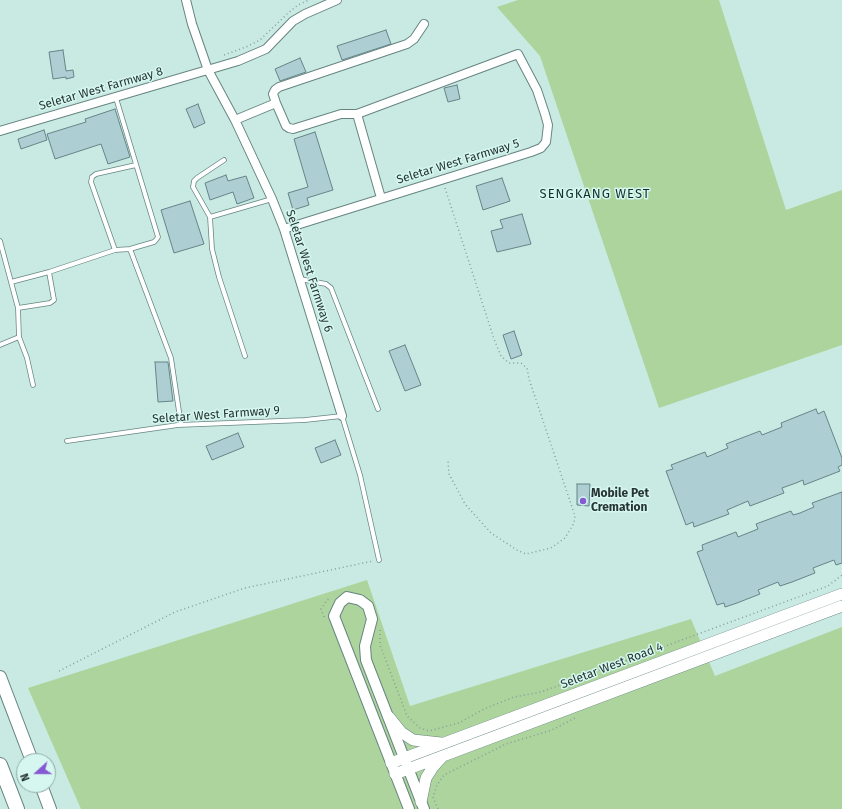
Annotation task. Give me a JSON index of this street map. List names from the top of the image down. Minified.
{"streets":{"main road":["Seletar West Road 4"],"street":["Seletar West Farmway 8","Seletar West Farmway 5","Seletar West Farmway 6"],"lane":["Seletar West Farmway 9"]},"crossings":[["Seletar West Farmway 8","Seletar West Farmway 6"],["Seletar West Farmway 5","Seletar West Farmway 6"],["Seletar West Farmway 6","Seletar West Farmway 9"]],"districts":["SENGKANG WEST"],"places":["Mobile Pet Cremation"],"north":"left"}
